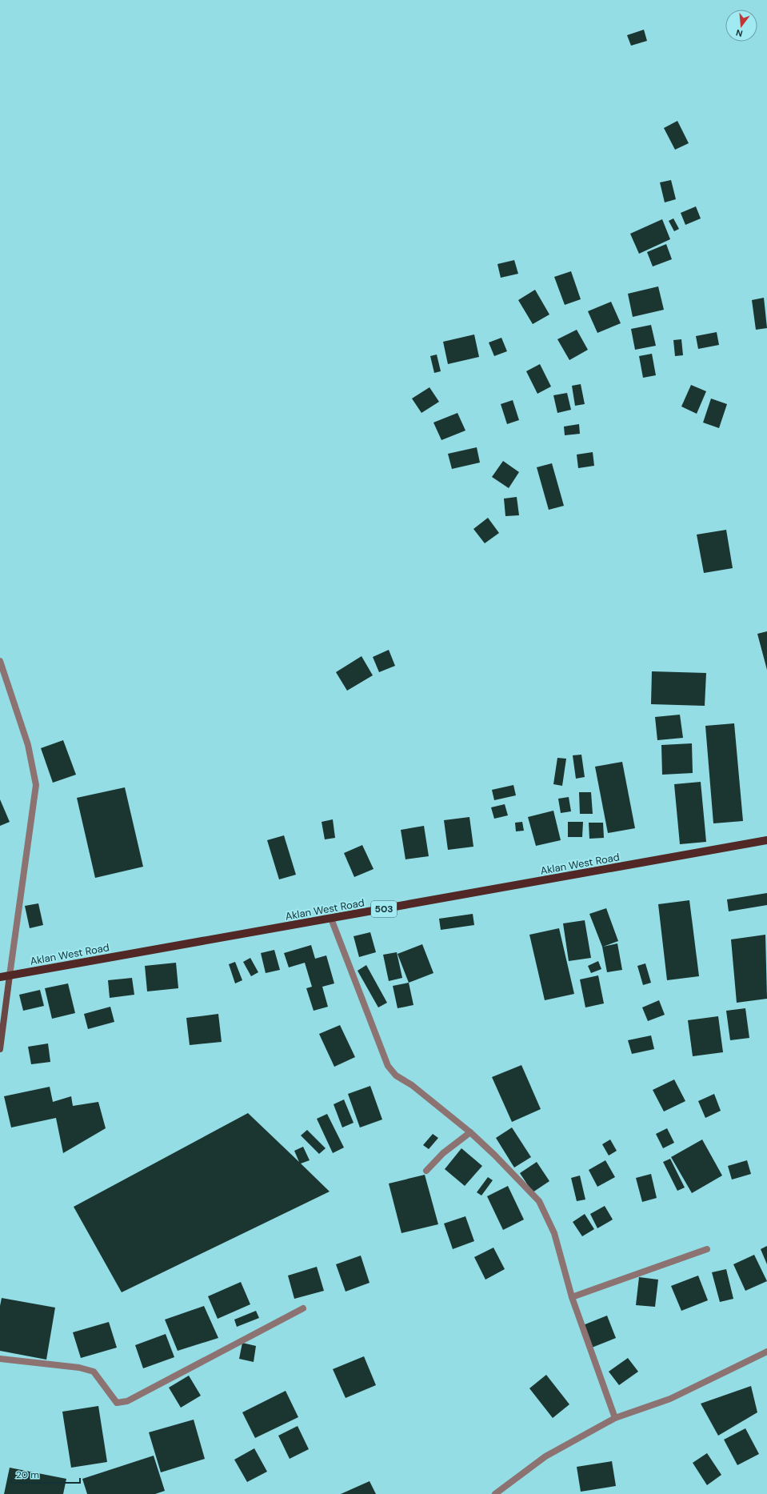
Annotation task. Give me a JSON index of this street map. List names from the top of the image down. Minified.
{"streets":{"main road":["Aklan West Road","503"]},"scale_bar":"20 m","north":"bottom"}
